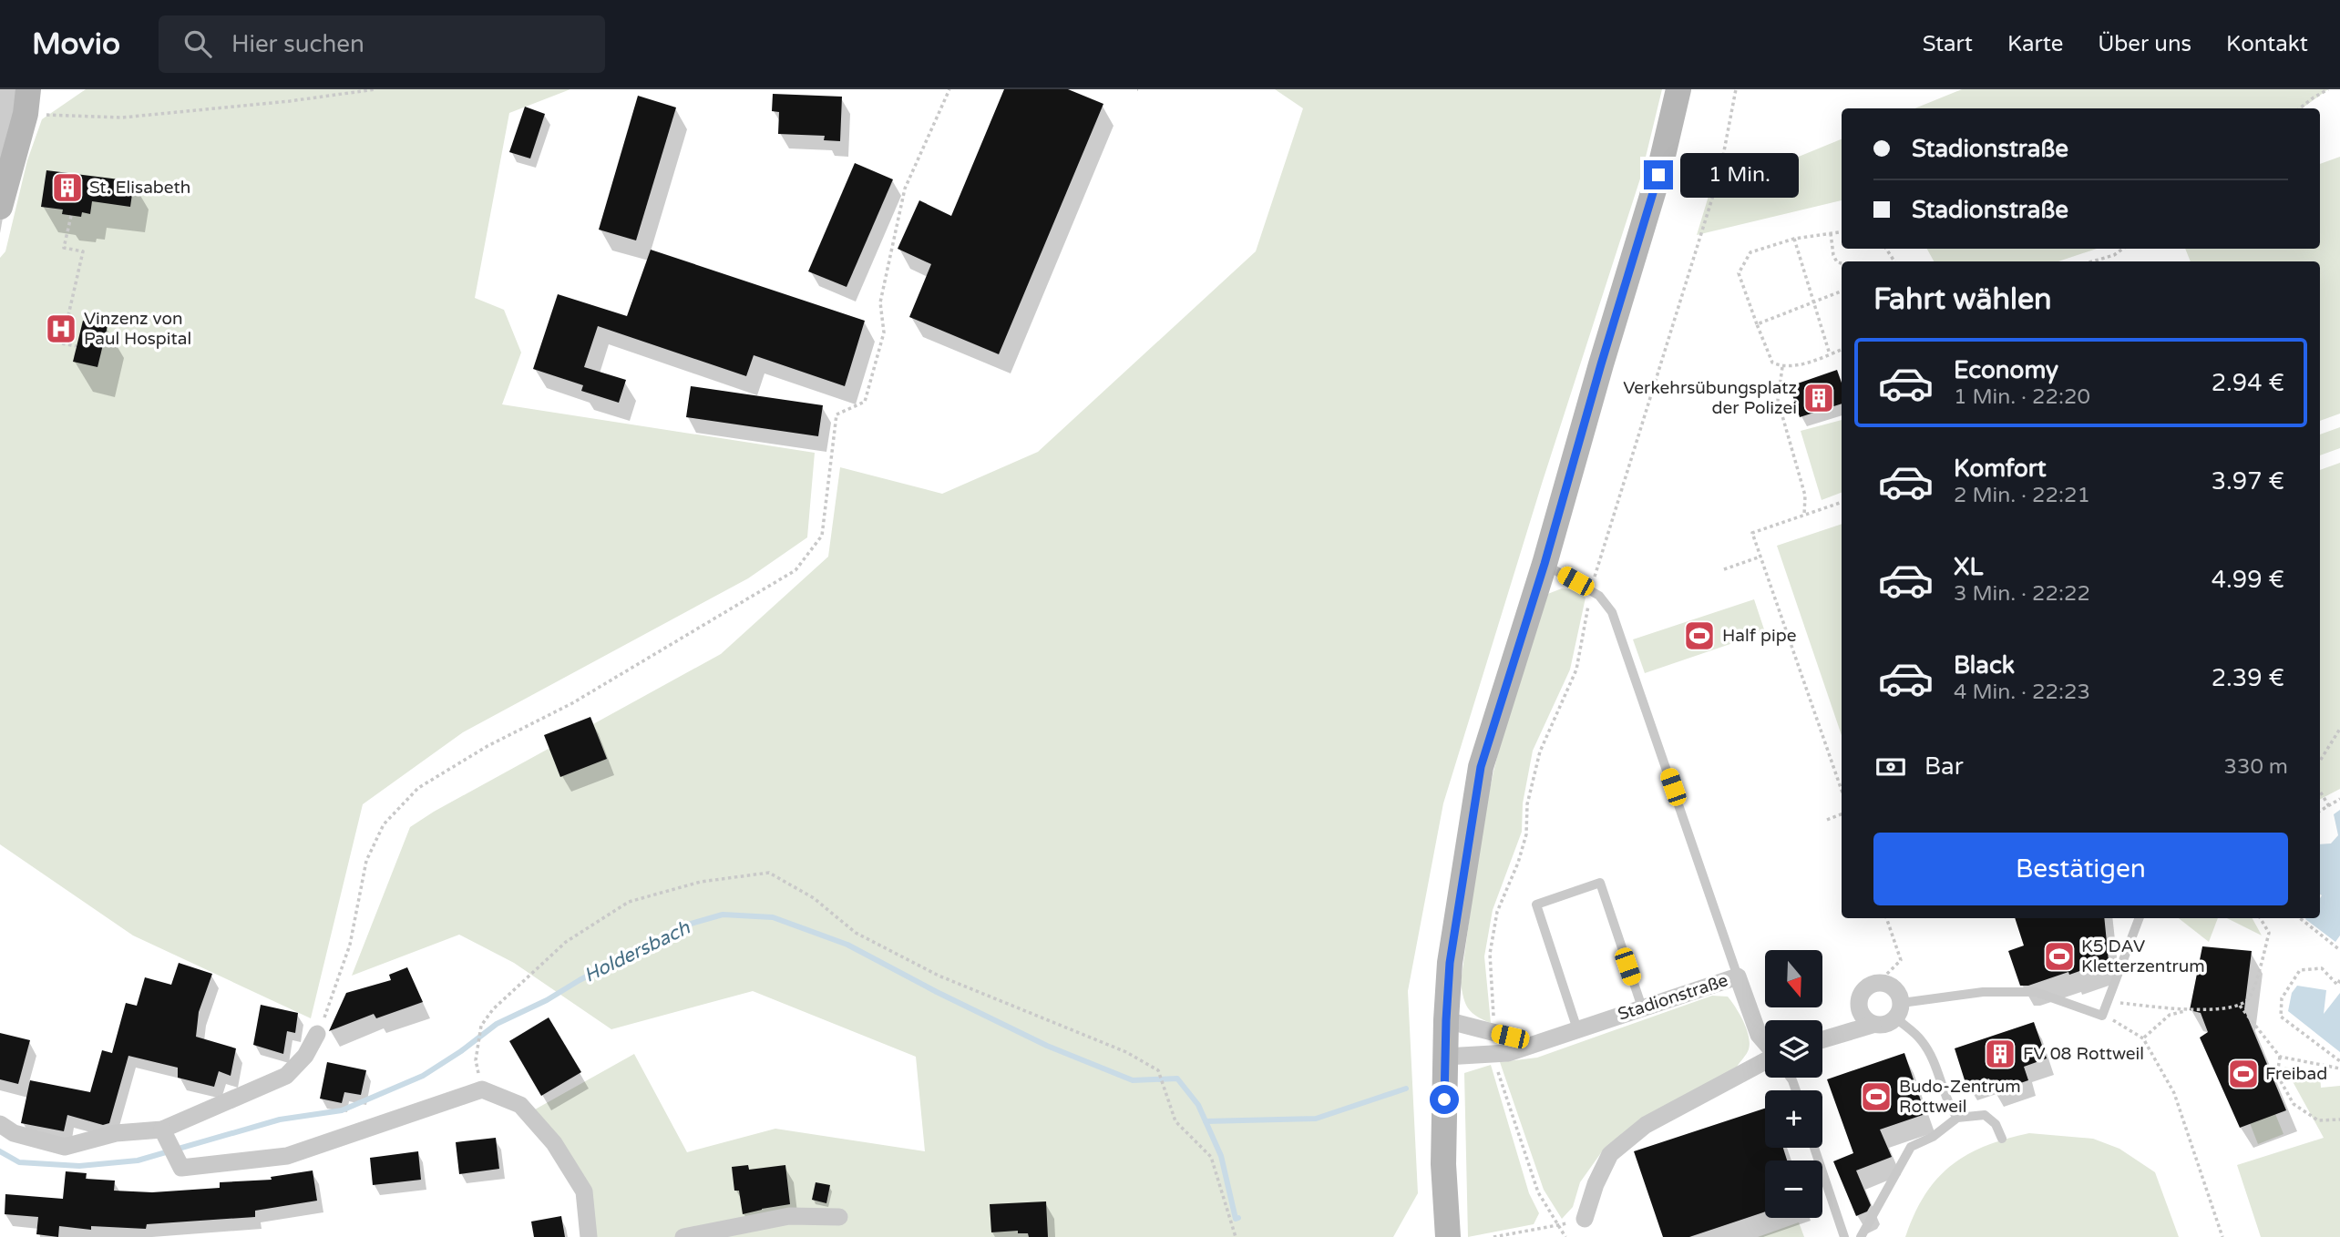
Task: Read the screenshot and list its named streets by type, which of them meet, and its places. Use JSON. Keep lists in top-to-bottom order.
{
  "streets": {
    "street": ["Stadionstraße"]
  },
  "water": ["Holdersbach"],
  "places": {
    "building": ["St. Elisabeth", "Verkehrsübungsplatz der Polizei", "FV 08 Rottweil"],
    "hospital": ["Vinzenz von Paul Hospital"],
    "sports": [
      "Half pipe",
      "K5 DAV Kletterzentrum",
      "Freibad",
      "Budo-Zentrum Rottweil"
    ]
  },
  "north": "bottom",
  "page": {
    "header": "Movio",
    "search": "Hier suchen",
    "nav": [
      "Start",
      "Karte",
      "Über uns",
      "Kontakt"
    ],
    "banner": ["Stadionstraße", "Stadionstraße"],
    "bubble": "1 Min.",
    "heading": "Fahrt wählen",
    "list": [
      {
        "name": "Economy",
        "note": "1 Min. · 22:20",
        "value": "2.94 €"
      },
      {
        "name": "Komfort",
        "note": "2 Min. · 22:21",
        "value": "3.97 €"
      },
      {
        "name": "XL",
        "note": "3 Min. · 22:22",
        "value": "4.99 €"
      },
      {
        "name": "Black",
        "note": "4 Min. · 22:23",
        "value": "2.39 €"
      }
    ],
    "pay": ["Bar", "330 m"],
    "buttons": "Bestätigen",
    "map_buttons": ["+", "−"]
  }
}
